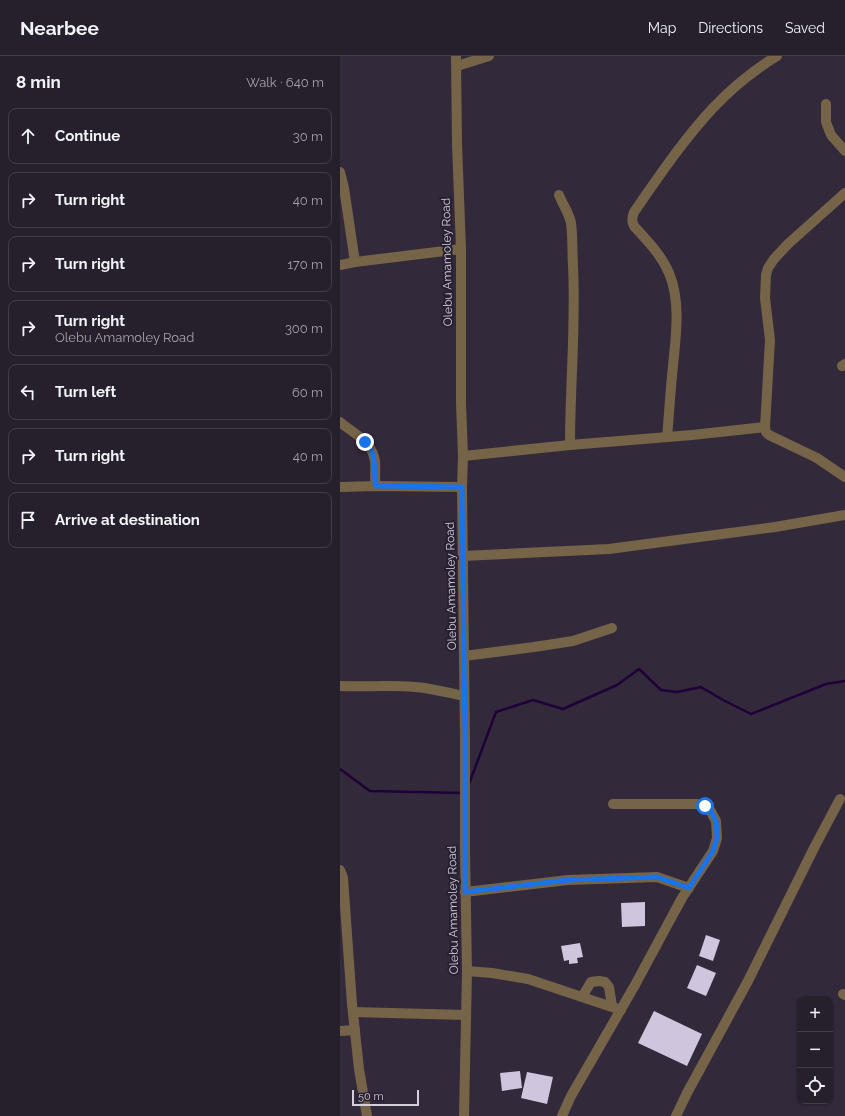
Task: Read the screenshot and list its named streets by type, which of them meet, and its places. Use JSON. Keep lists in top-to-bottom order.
{
  "streets": {
    "street": ["Olebu Amamoley Road"]
  },
  "scale_bar": "50 m",
  "page": {
    "header": "Nearbee",
    "nav": ["Map", "Directions", "Saved"],
    "heading": ["8 min", "Walk · 640 m"],
    "list": [
      ["Continue", "30 m"],
      ["Turn right", "40 m"],
      ["Turn right", "170 m"],
      ["Turn right", "Olebu Amamoley Road", "300 m"],
      ["Turn left", "60 m"],
      ["Turn right", "40 m"],
      "Arrive at destination"
    ],
    "map_buttons": ["+", "−"],
    "scale": "50 m"
  }
}
